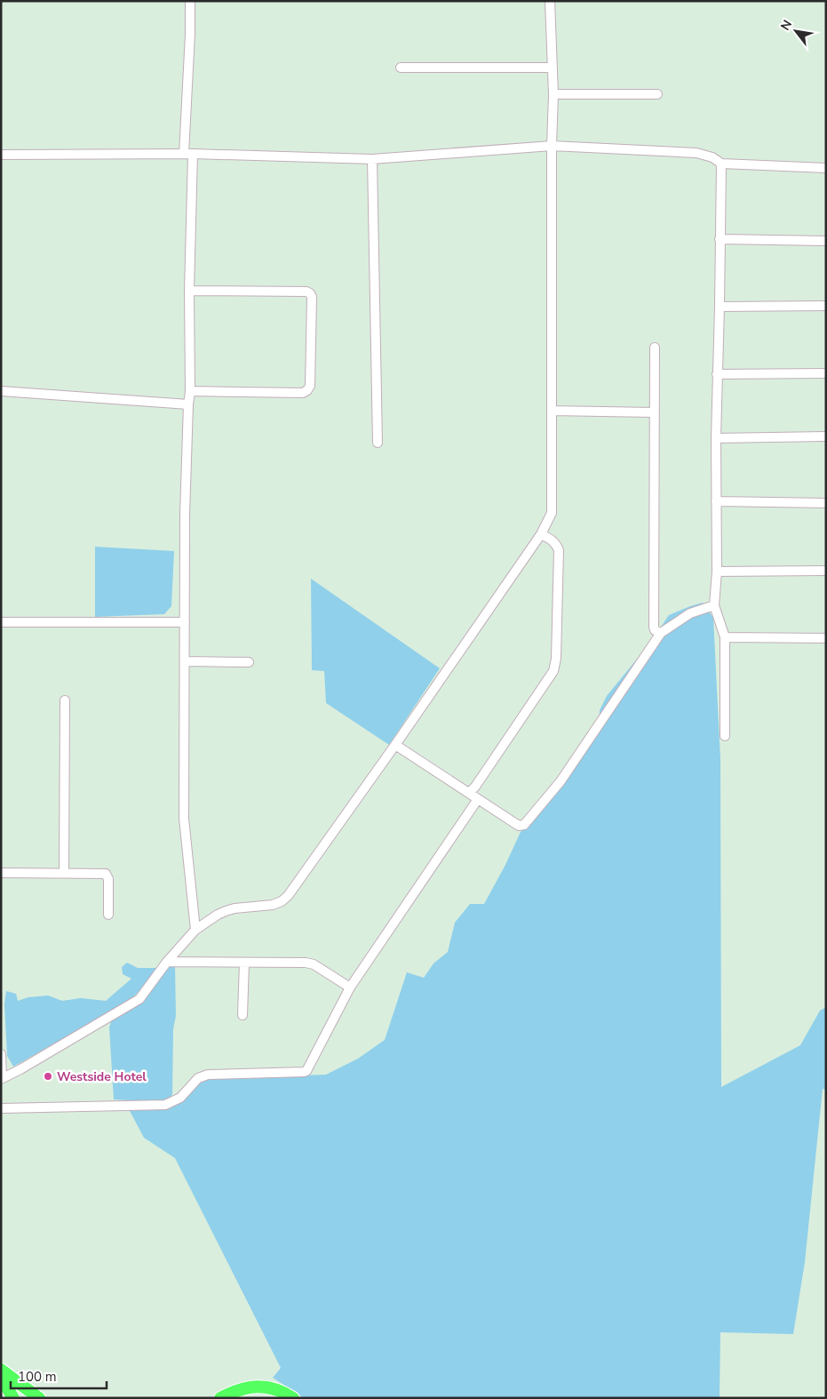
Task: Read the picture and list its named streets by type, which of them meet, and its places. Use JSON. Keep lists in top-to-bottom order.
{
  "places": ["Westside Hotel"],
  "scale_bar": "100 m",
  "north": "top left"
}
